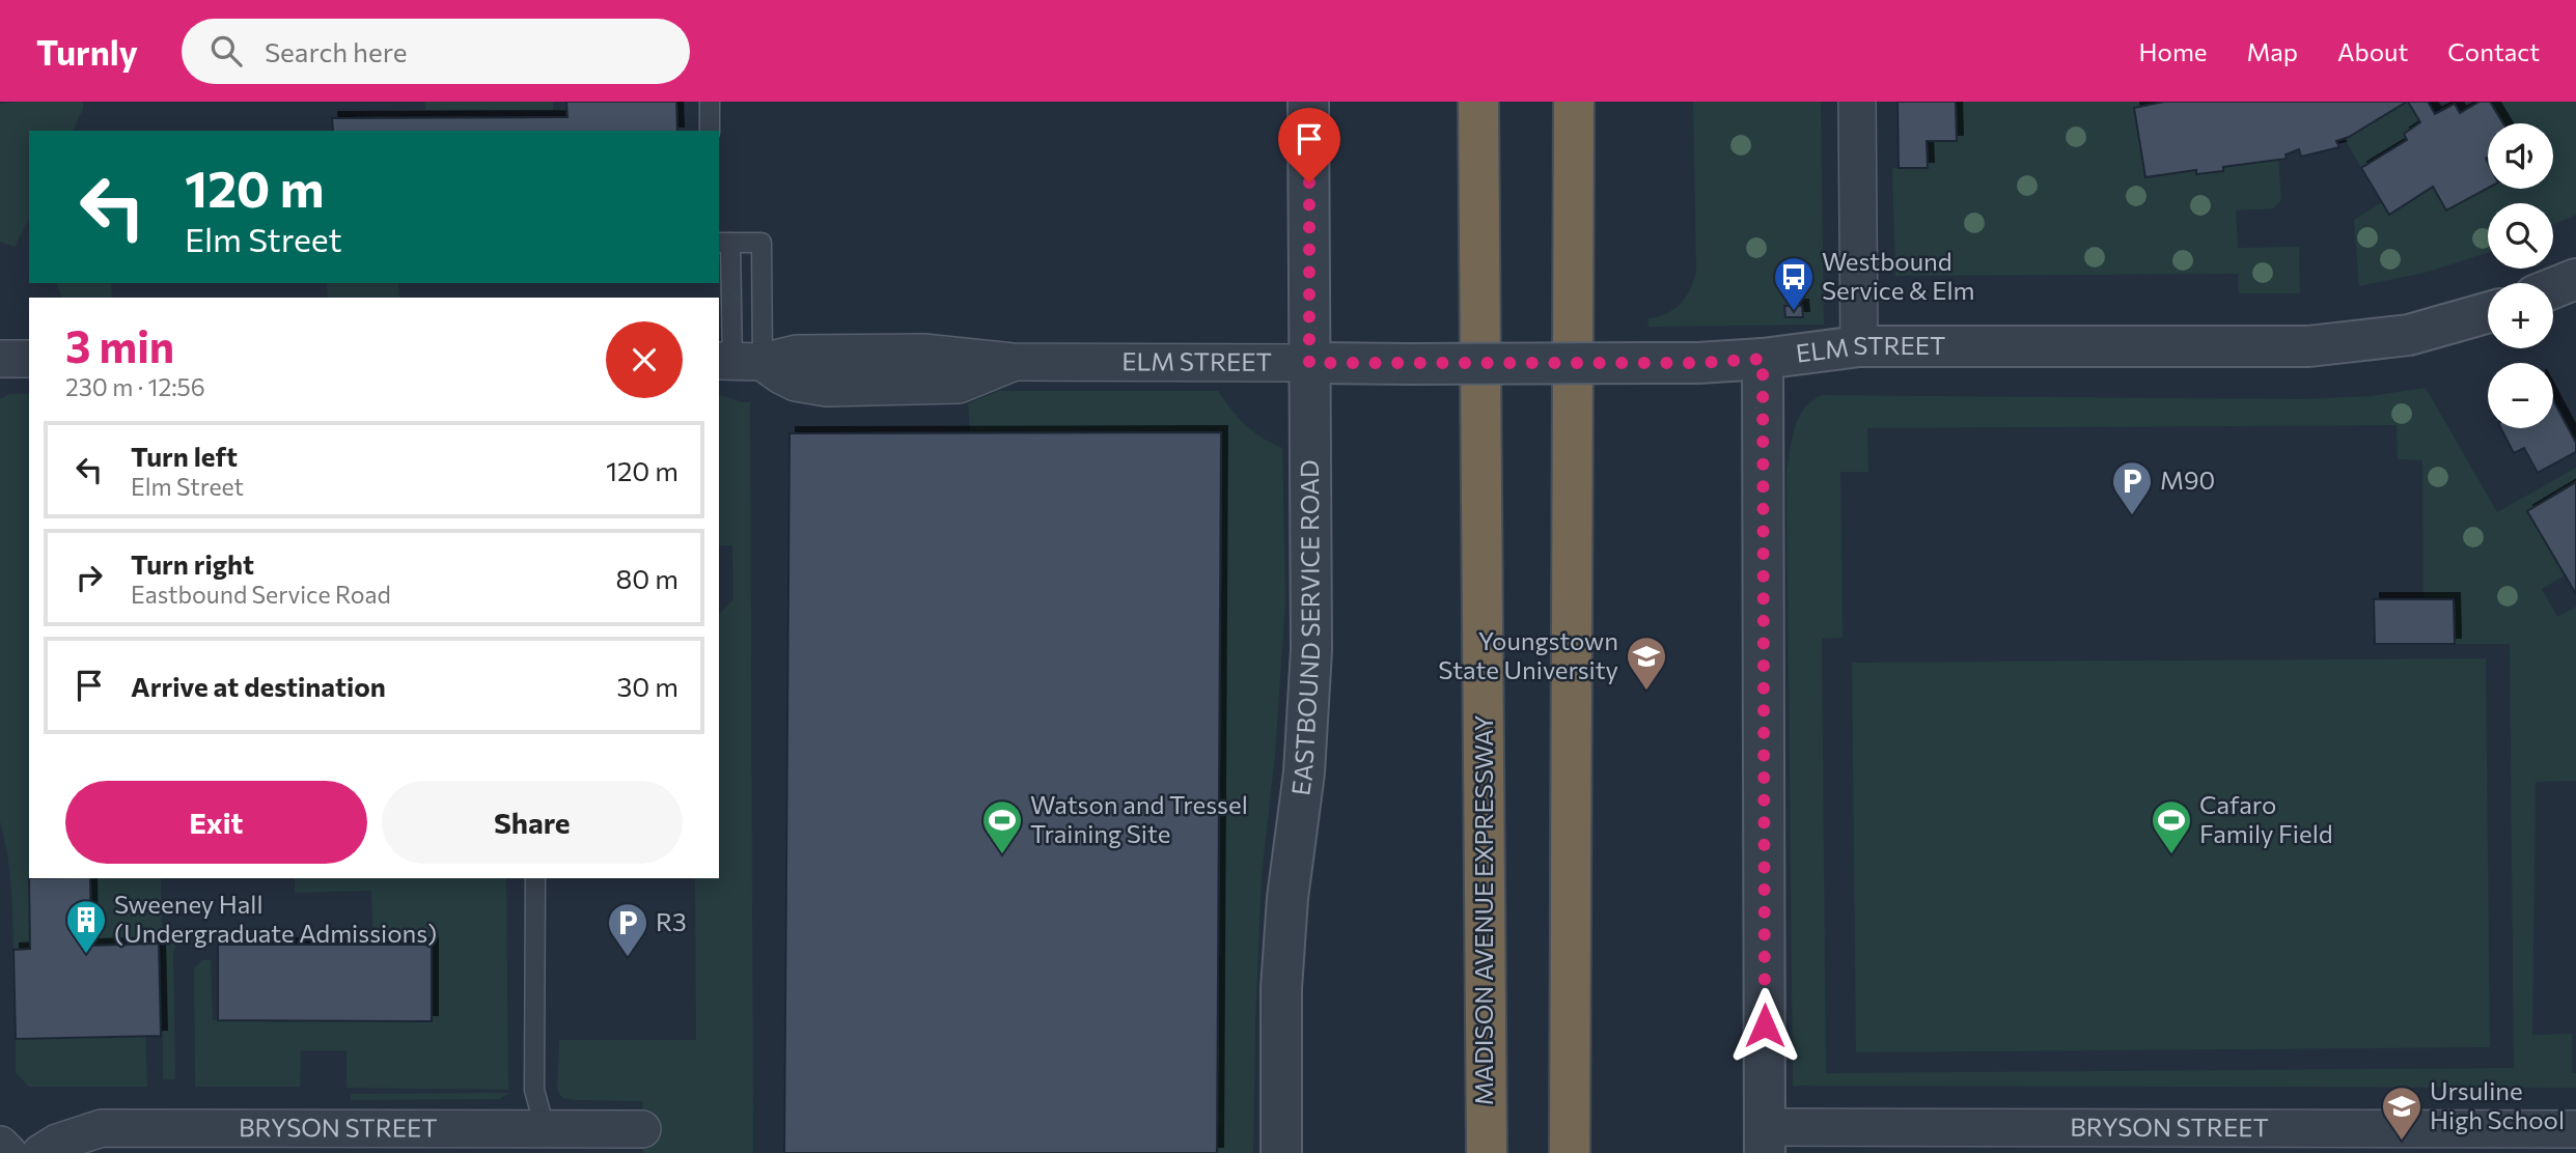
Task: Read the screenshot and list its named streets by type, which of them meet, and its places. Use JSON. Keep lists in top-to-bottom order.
{
  "streets": {
    "highway": ["MADISON AVENUE EXPRESSWAY"],
    "street": ["ELM STREET", "EASTBOUND SERVICE ROAD", "BRYSON STREET"]
  },
  "crossings": [
    ["ELM STREET", "EASTBOUND SERVICE ROAD"]
  ],
  "places": {
    "bus stop": ["Westbound Service & Elm"],
    "parking": ["M90", "R3"],
    "school or university": ["Youngstown State University", "Ursuline High School"],
    "sports": ["Watson and Tressel Training Site", "Cafaro Family Field"],
    "building": ["Sweeney Hall (Undergraduate Admissions)"]
  },
  "page": {
    "header": "Turnly",
    "search": "Search here",
    "nav": [
      "Home",
      "Map",
      "About",
      "Contact"
    ],
    "map_buttons": ["+", "−"],
    "turn": ["120 m", "Elm Street"],
    "heading": ["3 min", "230 m · 12:56"],
    "list": [
      {
        "name": "Turn left",
        "note": "Elm Street",
        "value": "120 m"
      },
      {
        "name": "Turn right",
        "note": "Eastbound Service Road",
        "value": "80 m"
      },
      {
        "name": "Arrive at destination",
        "value": "30 m"
      }
    ],
    "buttons": ["Exit", "Share"]
  }
}
